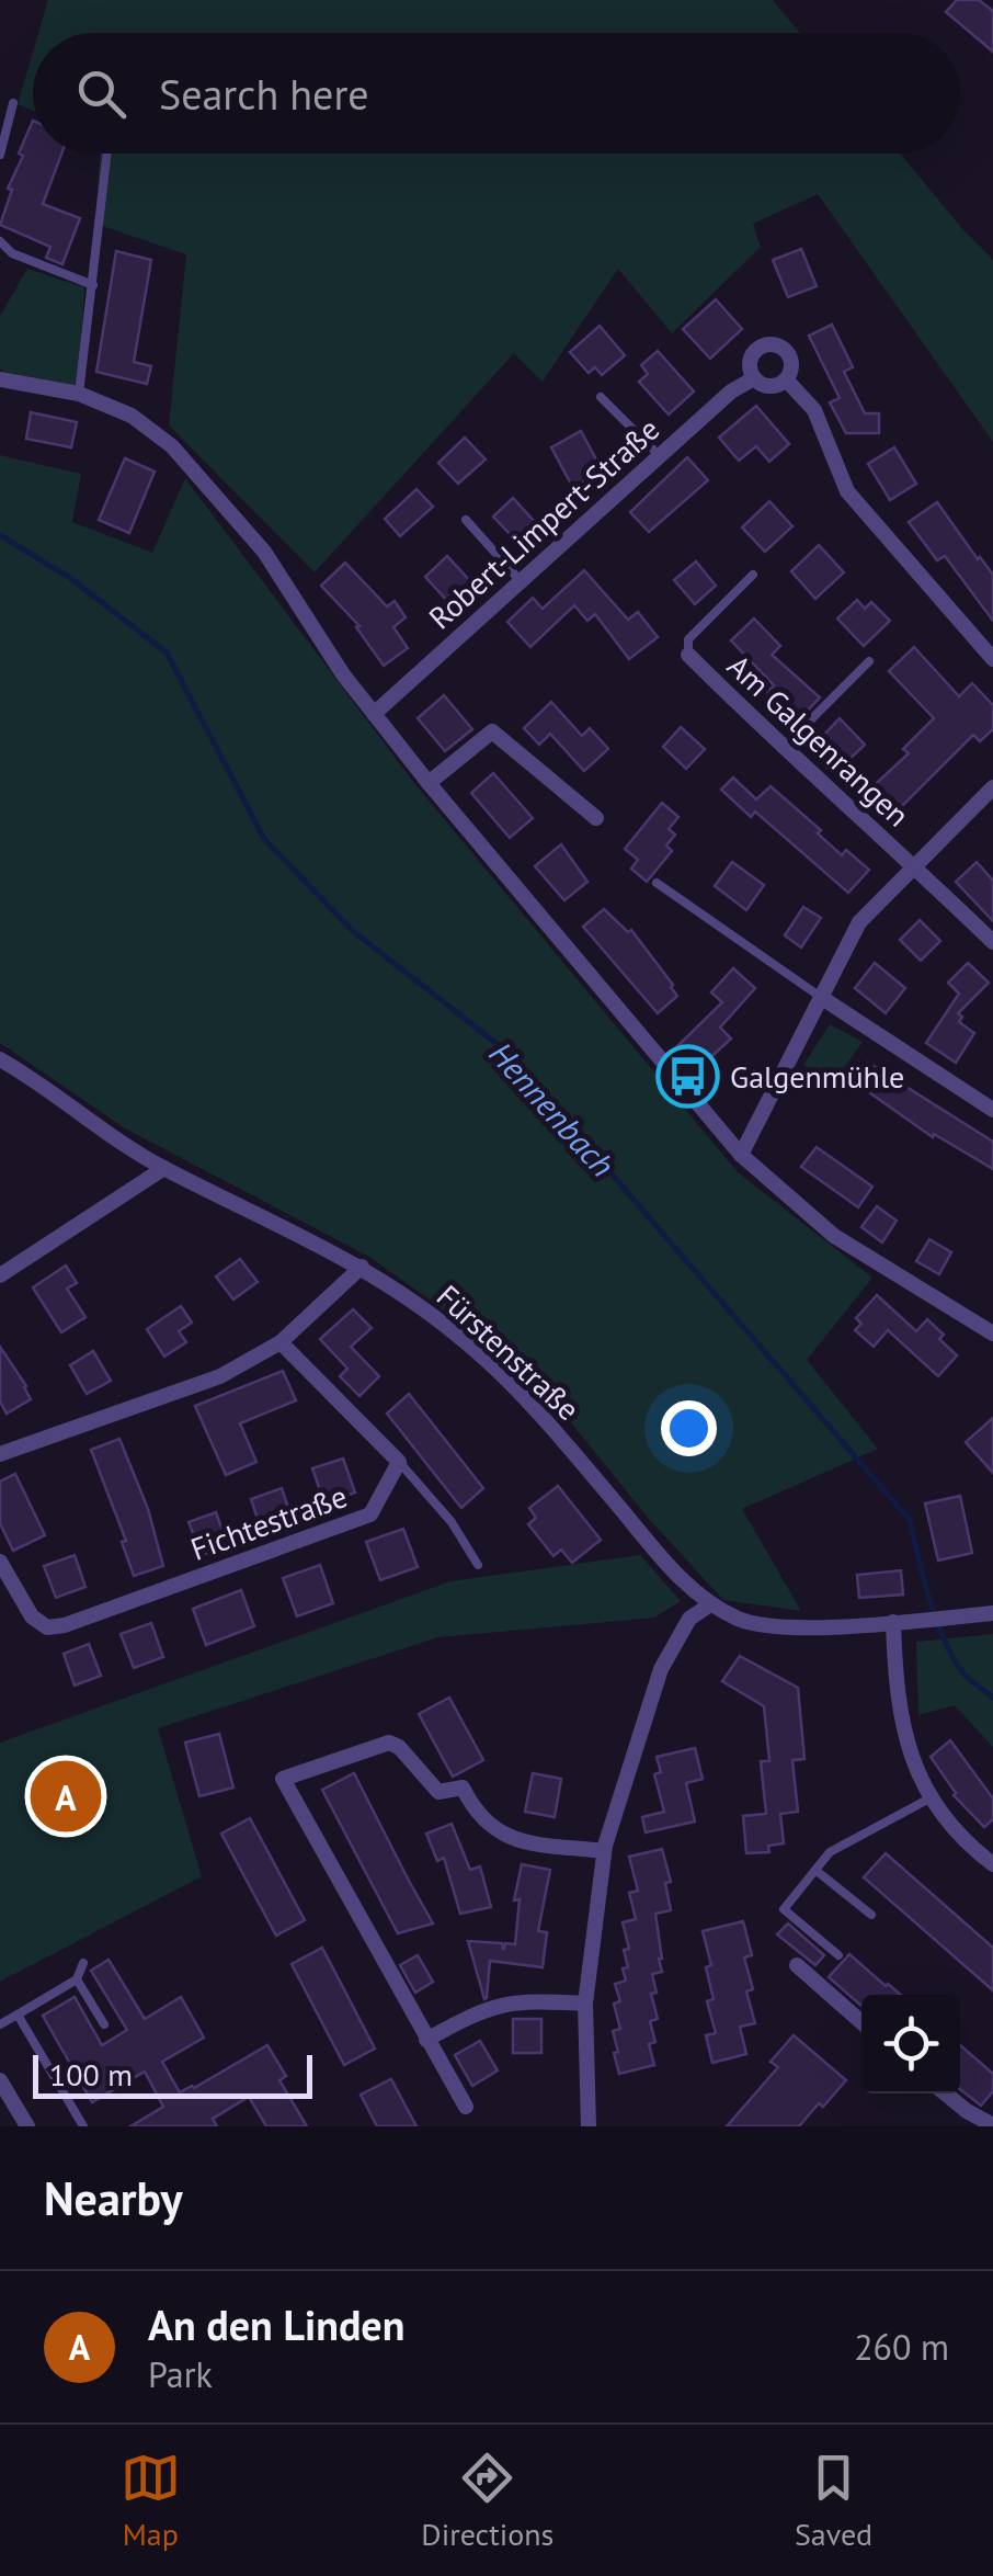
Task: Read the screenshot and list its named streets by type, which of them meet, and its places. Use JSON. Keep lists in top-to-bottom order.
{
  "streets": {
    "street": [
      "Robert-Limpert-Straße",
      "Am Galgenrangen",
      "Fürstenstraße",
      "Fichtestraße"
    ]
  },
  "water": ["Hennenbach"],
  "places": {
    "bus stop": ["Galgenmühle"]
  },
  "scale_bar": "100 m",
  "page": {
    "search": "Search here",
    "pins": "A",
    "scale": "100 m",
    "heading": "Nearby",
    "list": [
      {
        "mark": "A",
        "name": "An den Linden",
        "note": "Park",
        "value": "260 m"
      }
    ],
    "nav": ["Map", "Directions", "Saved"]
  }
}
